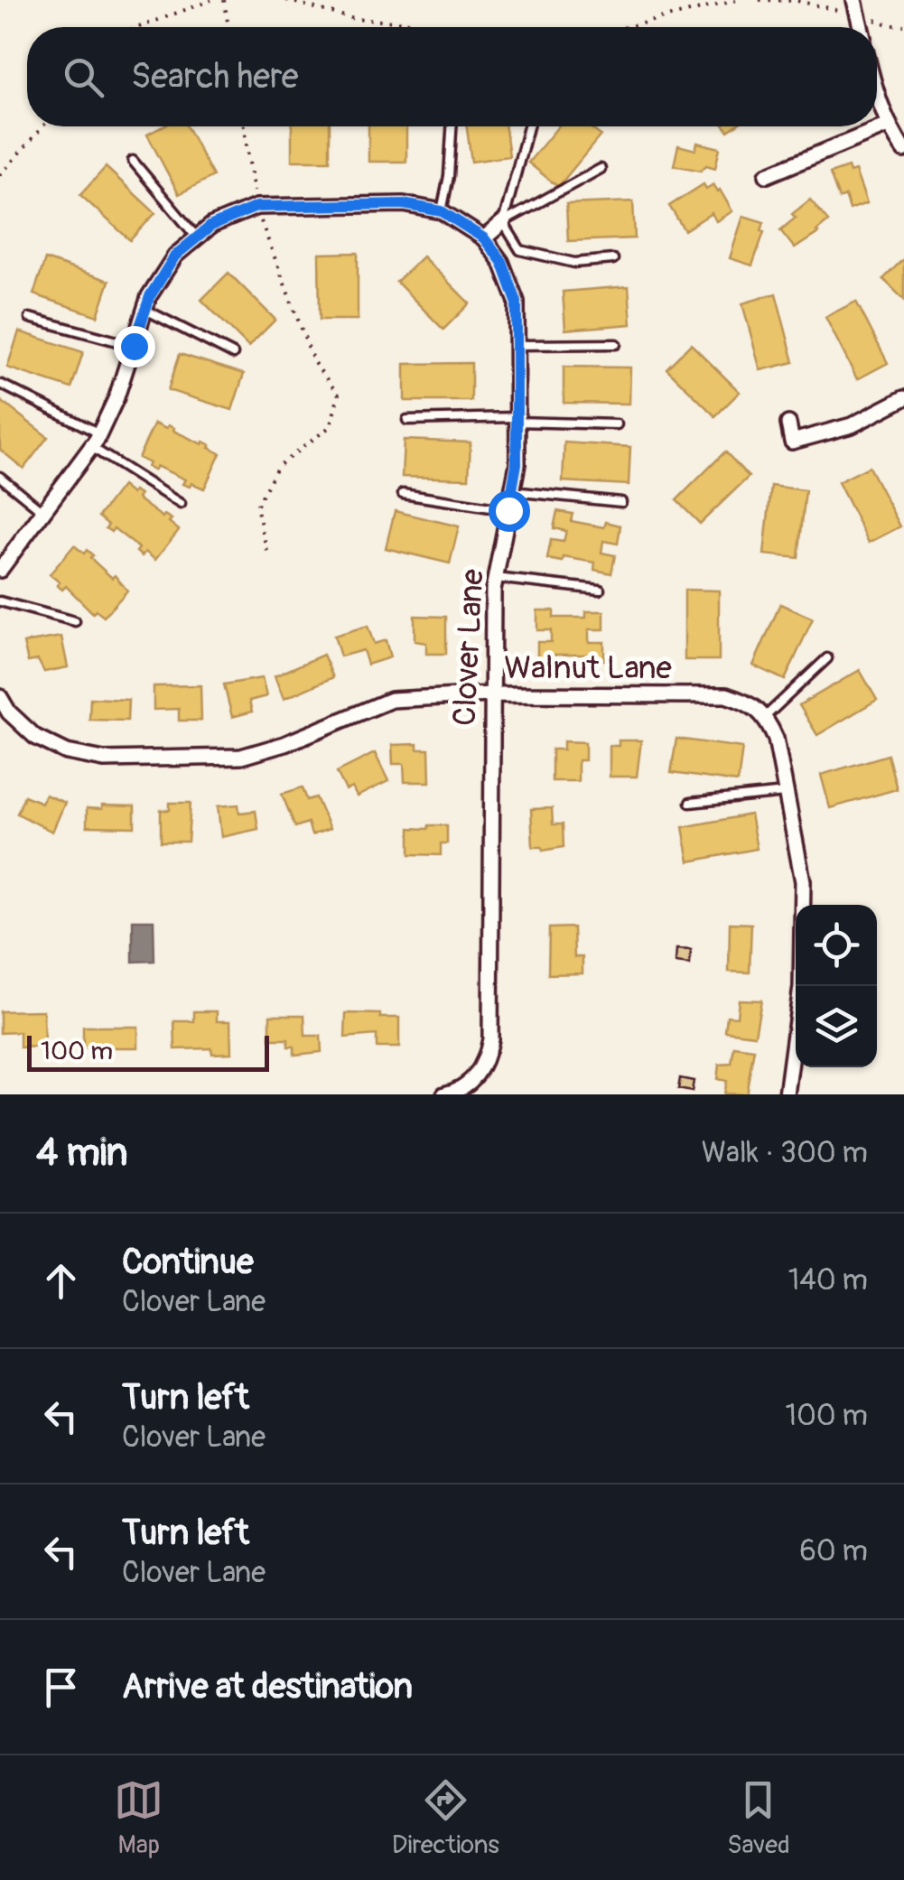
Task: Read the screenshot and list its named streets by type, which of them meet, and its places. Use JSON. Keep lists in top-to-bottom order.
{
  "streets": {
    "street": ["Clover Lane", "Walnut Lane"]
  },
  "crossings": [
    ["Clover Lane", "Walnut Lane"]
  ],
  "scale_bar": "100 m",
  "page": {
    "search": "Search here",
    "scale": "100 m",
    "heading": ["4 min", "Walk · 300 m"],
    "list": [
      ["Continue", "Clover Lane", "140 m"],
      ["Turn left", "Clover Lane", "100 m"],
      ["Turn left", "Clover Lane", "60 m"],
      "Arrive at destination"
    ],
    "nav": ["Map", "Directions", "Saved"]
  }
}
